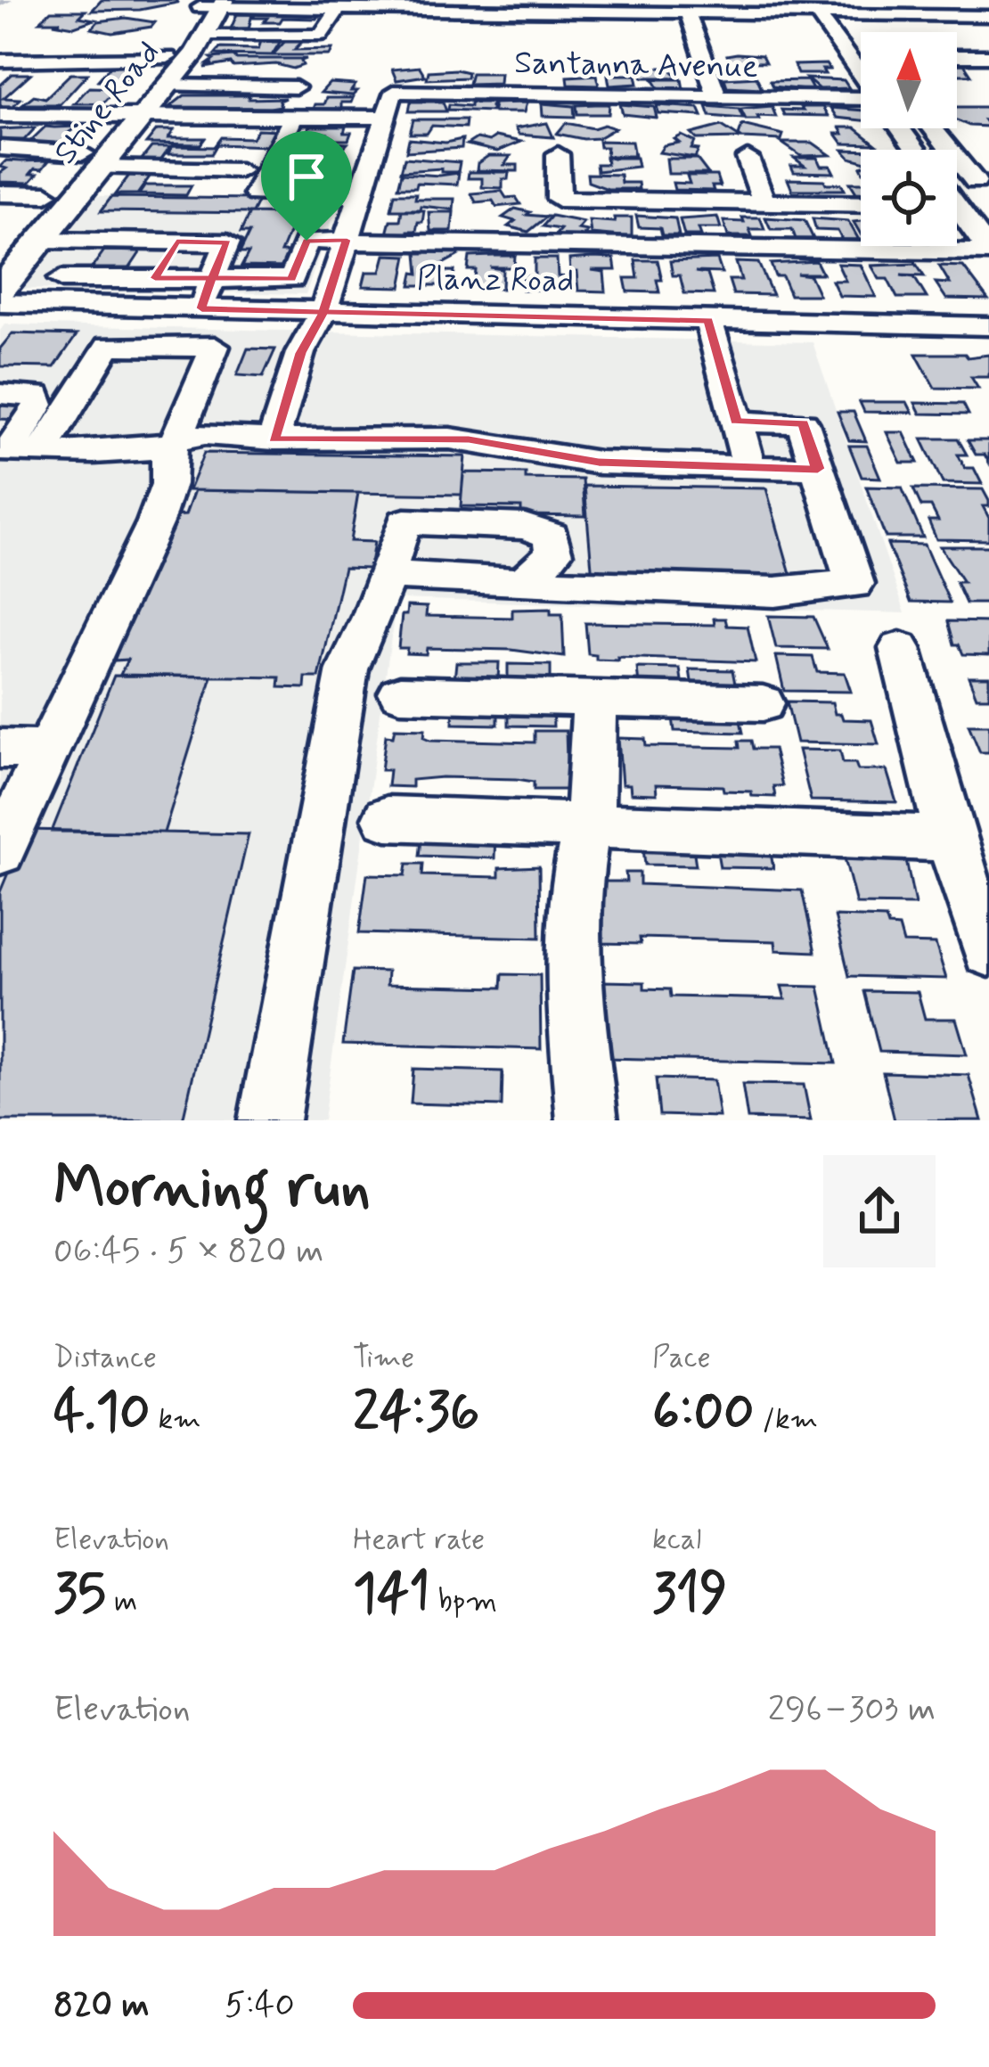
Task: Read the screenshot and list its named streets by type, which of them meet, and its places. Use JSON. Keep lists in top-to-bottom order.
{
  "streets": {
    "main road": ["Stine Road"],
    "street": ["Santanna Avenue", "Planz Road"]
  },
  "north": "top",
  "page": {
    "heading": ["Morning run", "06:45 · 5 × 820 m"],
    "stats": [
      ["Distance", "4.10 km"],
      ["Time", "24:36"],
      ["Pace", "6:00 /km"],
      ["Elevation", "35 m"],
      ["Heart rate", "141 bpm"],
      ["kcal", "319"]
    ],
    "chart": ["Elevation", "296–303 m"],
    "list": [
      {
        "name": "820 m",
        "note": "5:40"
      }
    ]
  }
}
